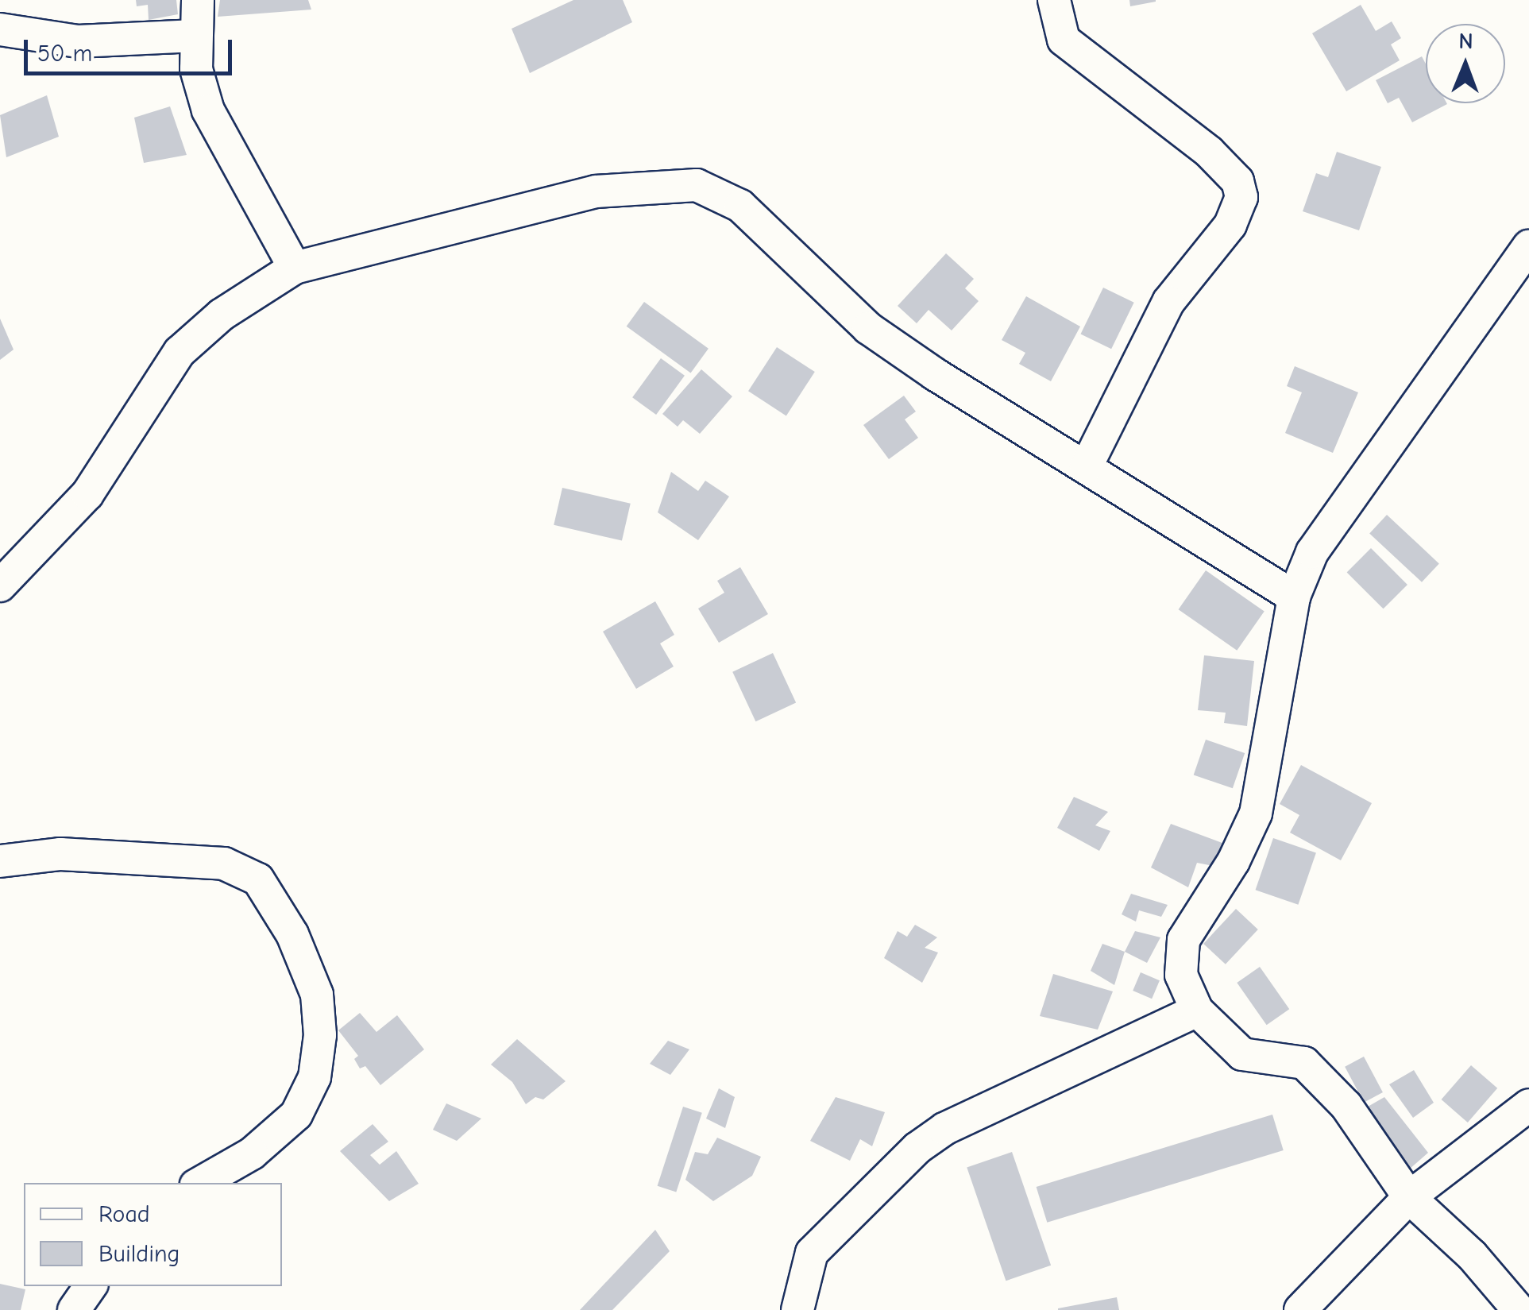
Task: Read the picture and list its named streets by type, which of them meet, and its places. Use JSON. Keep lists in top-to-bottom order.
{
  "legend": ["Road", "Building"],
  "scale_bar": "50 m",
  "north": "top"
}
